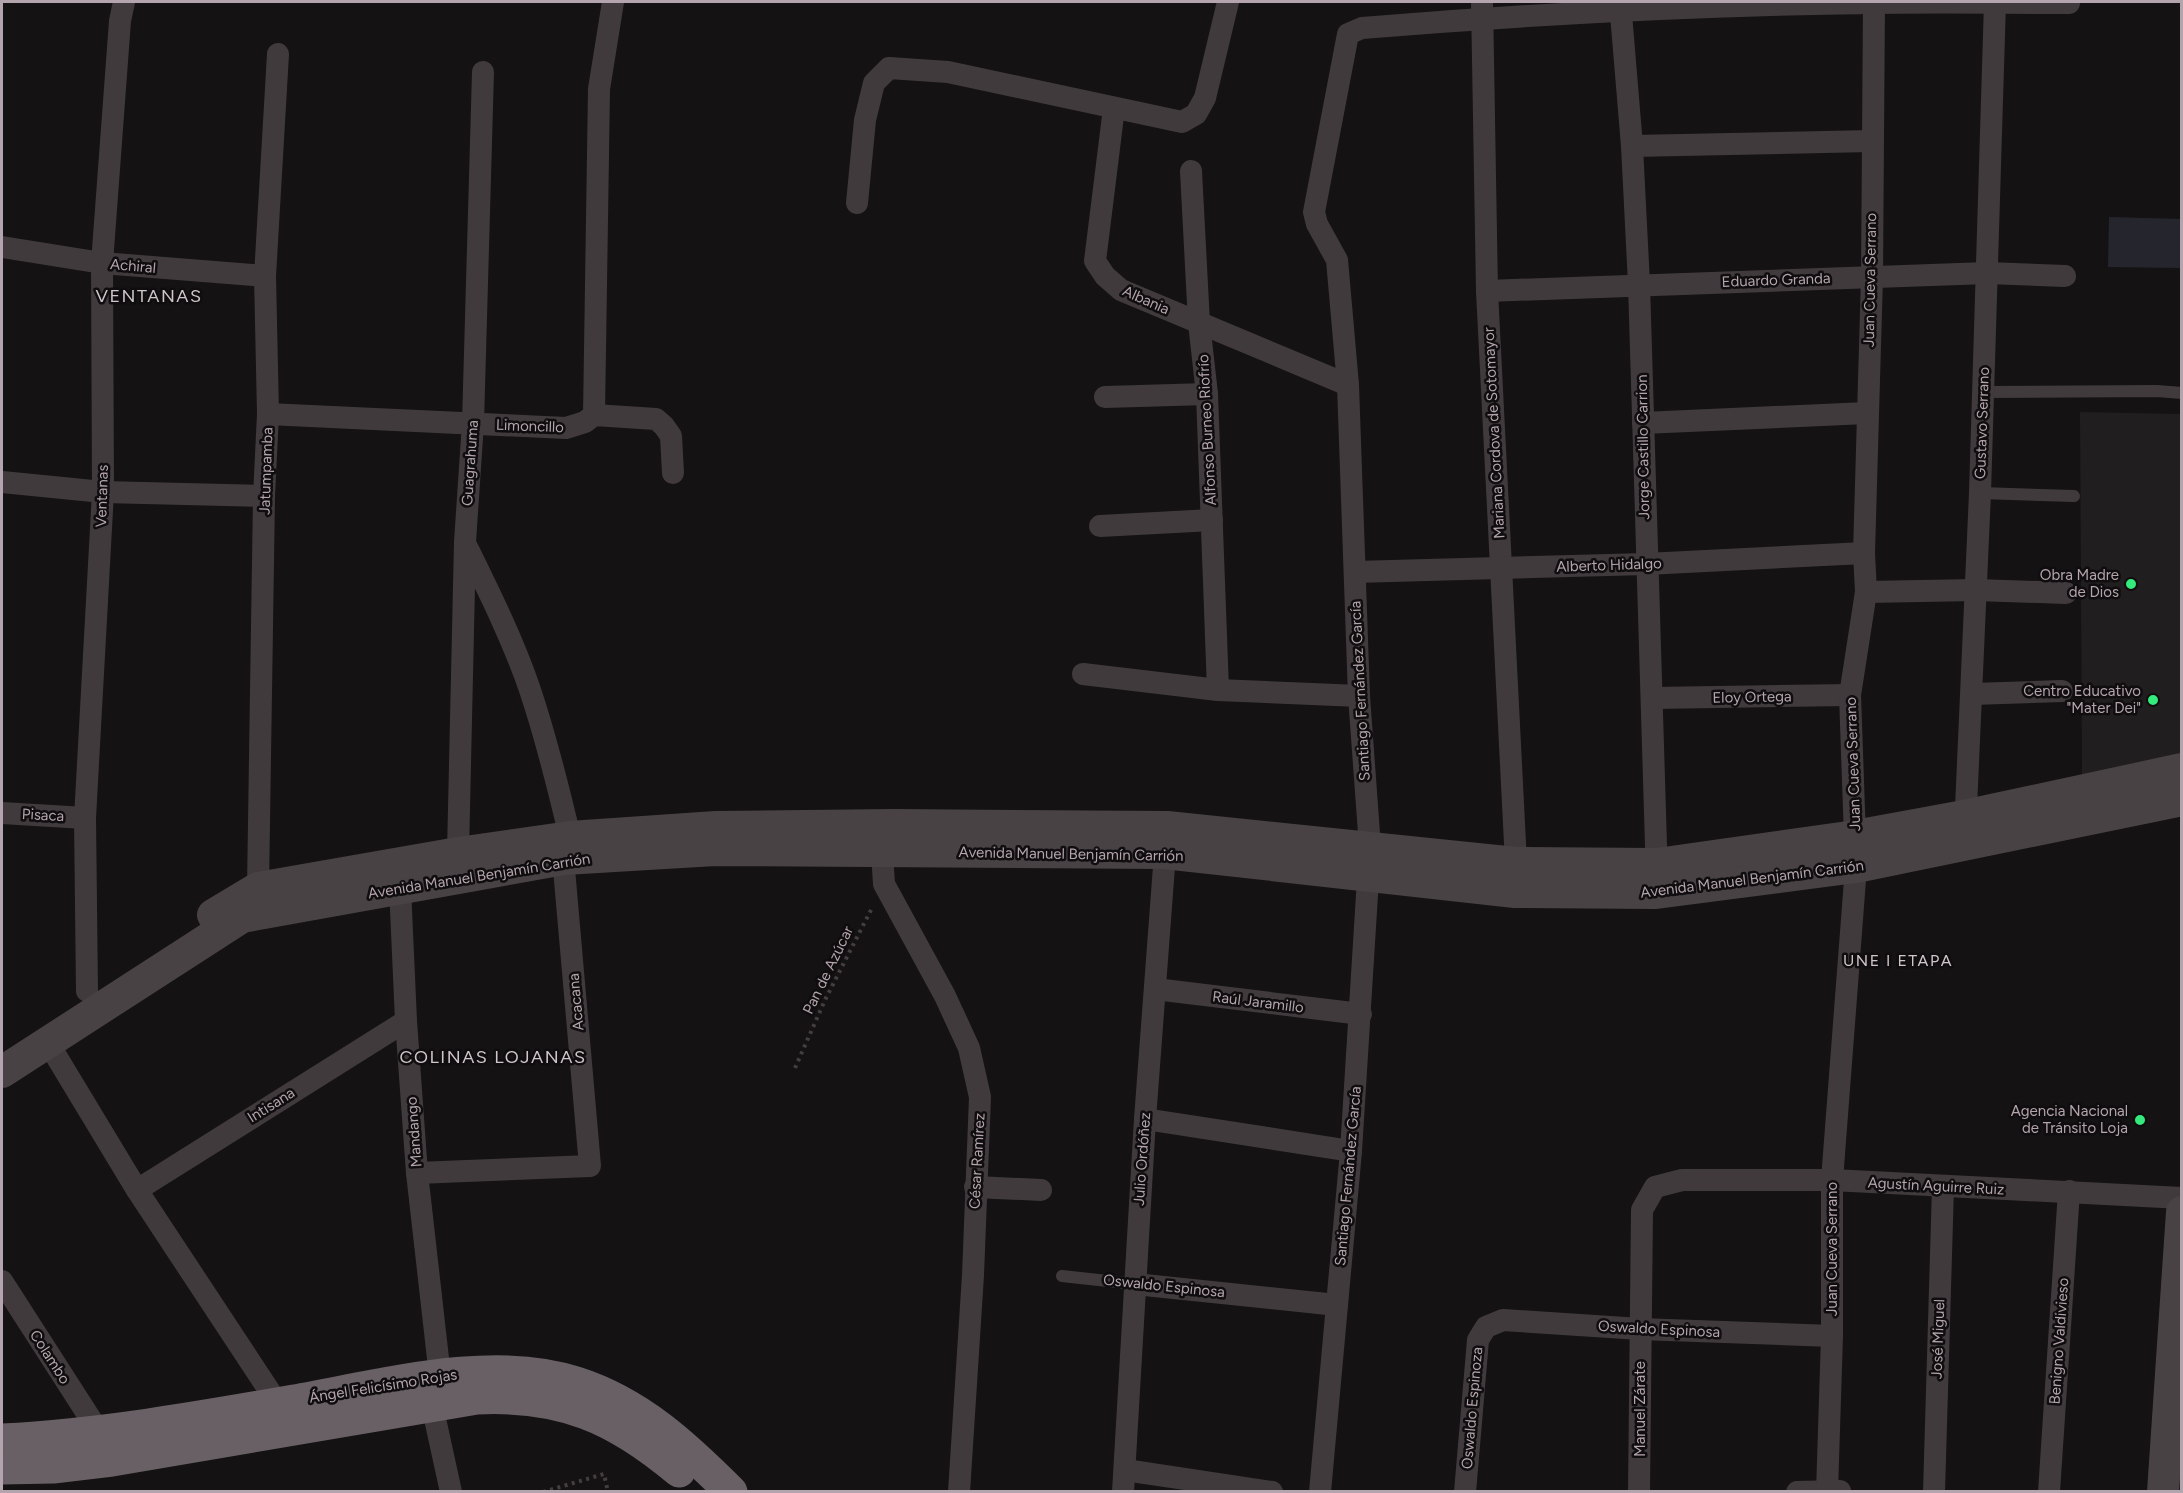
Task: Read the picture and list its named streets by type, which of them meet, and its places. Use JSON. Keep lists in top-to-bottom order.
{
  "streets": {
    "highway": ["Ángel Felicísimo Rojas"],
    "main road": ["Avenida Manuel Benjamín Carrión"],
    "street": [
      "Achiral",
      "Eduardo Granda",
      "Juan Cueva Serrano",
      "Albania",
      "Gustavo Serrano",
      "Limoncillo",
      "Alfonso Burneo Riofrío",
      "Mariana Cordova de Sotomayor",
      "Jorge Castillo Carrion",
      "Guagrahuma",
      "Jatumpamba",
      "Ventanas",
      "Alberto Hidalgo",
      "Santiago Fernández García",
      "Eloy Ortega",
      "Pisaca",
      "Acacana",
      "Raúl Jaramillo",
      "Intisana",
      "Mandango",
      "Julio Ordóñez",
      "César Ramírez",
      "Agustín Aguirre Ruiz",
      "Oswaldo Espinosa",
      "José Miguel",
      "Benigno Valdivieso",
      "Colambo",
      "Oswaldo Espinoza",
      "Manuel Zárate"
    ],
    "path": ["Pan de Azúcar"]
  },
  "crossings": [
    ["Achiral", "Jatumpamba"],
    ["Achiral", "Ventanas"],
    ["Eduardo Granda", "Juan Cueva Serrano"],
    ["Eduardo Granda", "Gustavo Serrano"],
    ["Eduardo Granda", "Mariana Cordova de Sotomayor"],
    ["Eduardo Granda", "Jorge Castillo Carrion"],
    ["Juan Cueva Serrano", "Alberto Hidalgo"],
    ["Juan Cueva Serrano", "Eloy Ortega"],
    ["Juan Cueva Serrano", "Avenida Manuel Benjamín Carrión"],
    ["Juan Cueva Serrano", "Agustín Aguirre Ruiz"],
    ["Juan Cueva Serrano", "Oswaldo Espinosa"],
    ["Albania", "Alfonso Burneo Riofrío"],
    ["Albania", "Santiago Fernández García"],
    ["Gustavo Serrano", "Avenida Manuel Benjamín Carrión"],
    ["Limoncillo", "Guagrahuma"],
    ["Limoncillo", "Jatumpamba"],
    ["Mariana Cordova de Sotomayor", "Alberto Hidalgo"],
    ["Mariana Cordova de Sotomayor", "Santiago Fernández García"],
    ["Mariana Cordova de Sotomayor", "Avenida Manuel Benjamín Carrión"],
    ["Jorge Castillo Carrion", "Alberto Hidalgo"],
    ["Jorge Castillo Carrion", "Eloy Ortega"],
    ["Jorge Castillo Carrion", "Avenida Manuel Benjamín Carrión"],
    ["Guagrahuma", "Avenida Manuel Benjamín Carrión"],
    ["Guagrahuma", "Acacana"],
    ["Jatumpamba", "Avenida Manuel Benjamín Carrión"],
    ["Ventanas", "Pisaca"],
    ["Ventanas", "Avenida Manuel Benjamín Carrión"],
    ["Alberto Hidalgo", "Santiago Fernández García"],
    ["Santiago Fernández García", "Avenida Manuel Benjamín Carrión"],
    ["Santiago Fernández García", "Raúl Jaramillo"],
    ["Santiago Fernández García", "Oswaldo Espinosa"],
    ["Avenida Manuel Benjamín Carrión", "Acacana"],
    ["Avenida Manuel Benjamín Carrión", "Mandango"],
    ["Avenida Manuel Benjamín Carrión", "Julio Ordóñez"],
    ["Avenida Manuel Benjamín Carrión", "César Ramírez"],
    ["Pan de Azúcar", "César Ramírez"],
    ["Acacana", "Mandango"],
    ["Raúl Jaramillo", "Julio Ordóñez"],
    ["Intisana", "Mandango"],
    ["Mandango", "Ángel Felicísimo Rojas"],
    ["Julio Ordóñez", "Oswaldo Espinosa"],
    ["Agustín Aguirre Ruiz", "José Miguel"],
    ["Agustín Aguirre Ruiz", "Benigno Valdivieso"],
    ["Agustín Aguirre Ruiz", "Manuel Zárate"],
    ["Oswaldo Espinosa", "Oswaldo Espinoza"],
    ["Oswaldo Espinosa", "Manuel Zárate"],
    ["Colambo", "Ángel Felicísimo Rojas"]
  ],
  "districts": ["VENTANAS", "UNE I ETAPA", "COLINAS LOJANAS"],
  "places": ["Obra Madre de Dios", "Centro Educativo \"Mater Dei\"", "Agencia Nacional de Tránsito Loja"]
}
